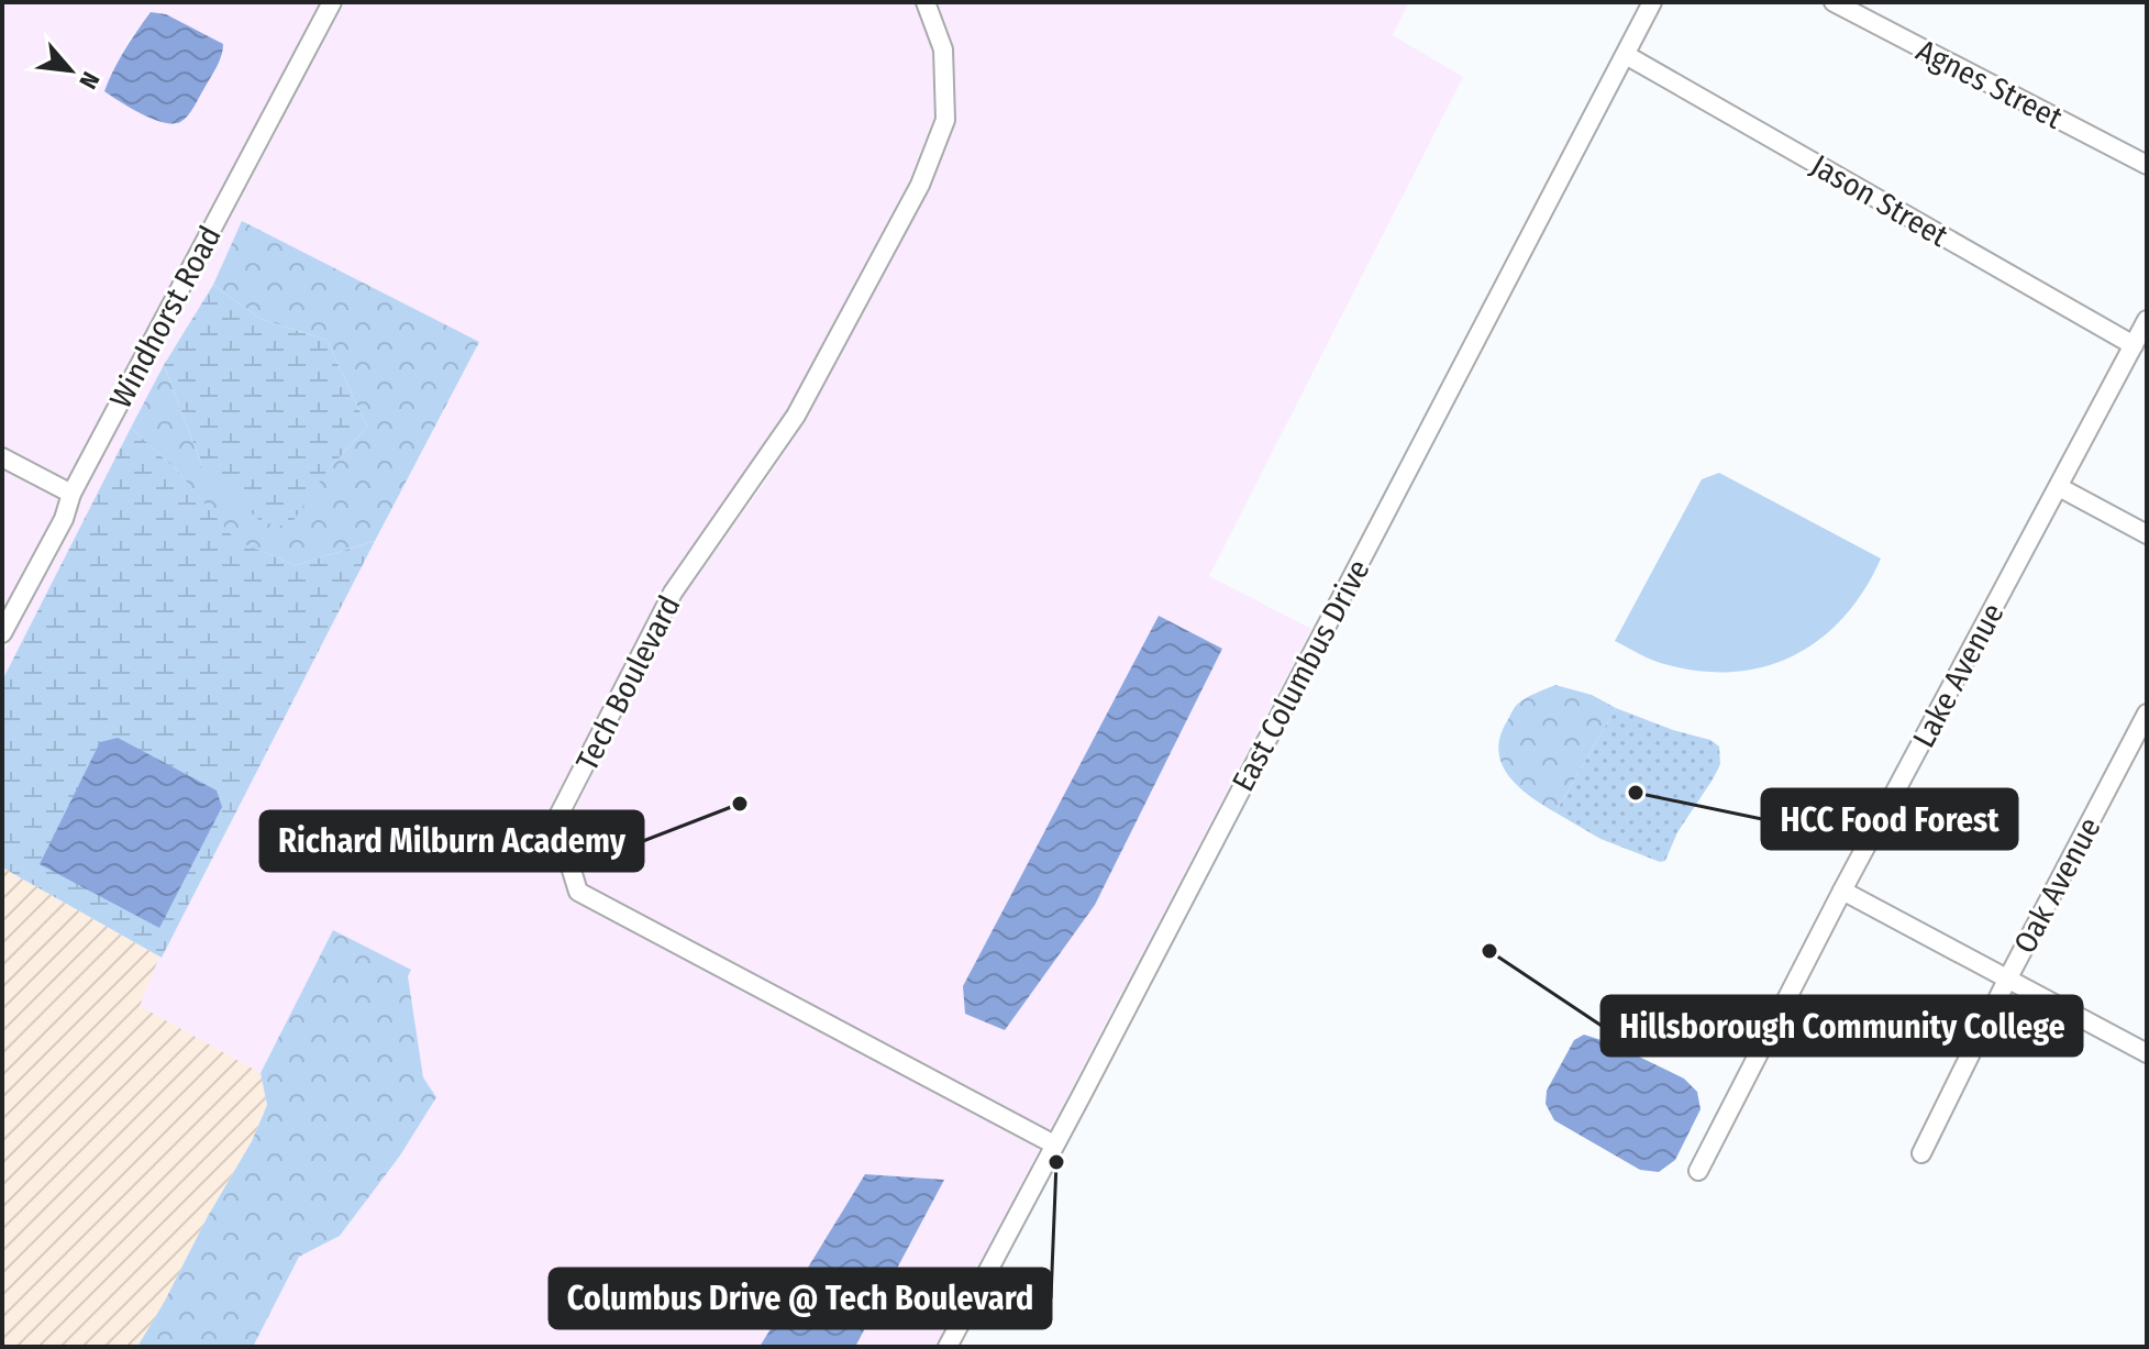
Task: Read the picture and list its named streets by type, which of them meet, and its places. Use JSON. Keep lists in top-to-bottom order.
{
  "streets": {
    "street": [
      "Agnes Street",
      "Jason Street",
      "Windhorst Road",
      "East Columbus Drive",
      "Lake Avenue",
      "Tech Boulevard",
      "Oak Avenue"
    ]
  },
  "crossings": [
    ["Jason Street", "East Columbus Drive"],
    ["Jason Street", "Lake Avenue"],
    ["East Columbus Drive", "Tech Boulevard"]
  ],
  "places": [
    "HCC Food Forest",
    "Richard Milburn Academy",
    "Hillsborough Community College",
    "Columbus Drive @ Tech Boulevard"
  ],
  "north": "bottom right"
}
